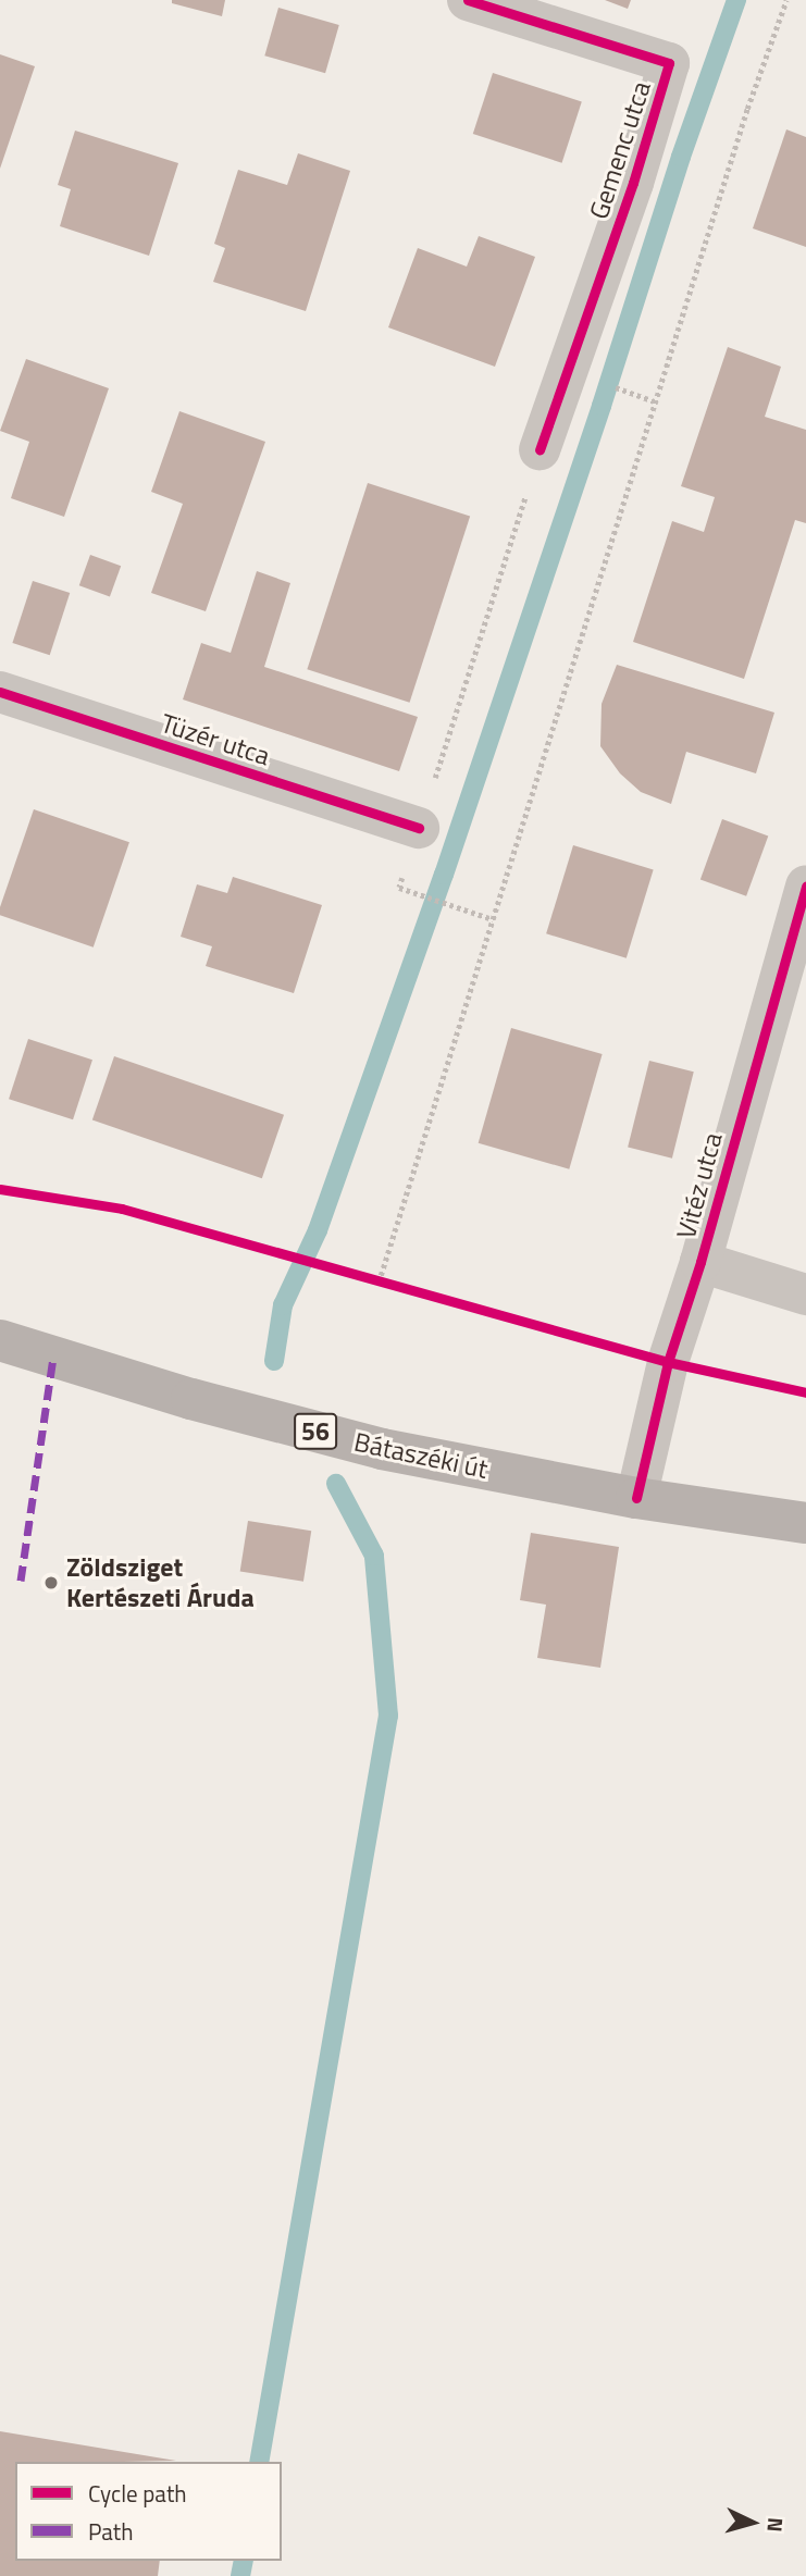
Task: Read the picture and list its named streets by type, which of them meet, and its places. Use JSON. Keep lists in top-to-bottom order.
{
  "streets": {
    "main road": ["56", "Bátaszéki út"],
    "street": ["Gemenc utca", "Tüzér utca", "Vitéz utca"]
  },
  "crossings": [
    ["Vitéz utca", "Bátaszéki út"]
  ],
  "places": ["Zöldsziget Kertészeti Áruda"],
  "legend": ["Cycle path", "Path"],
  "north": "right"
}
